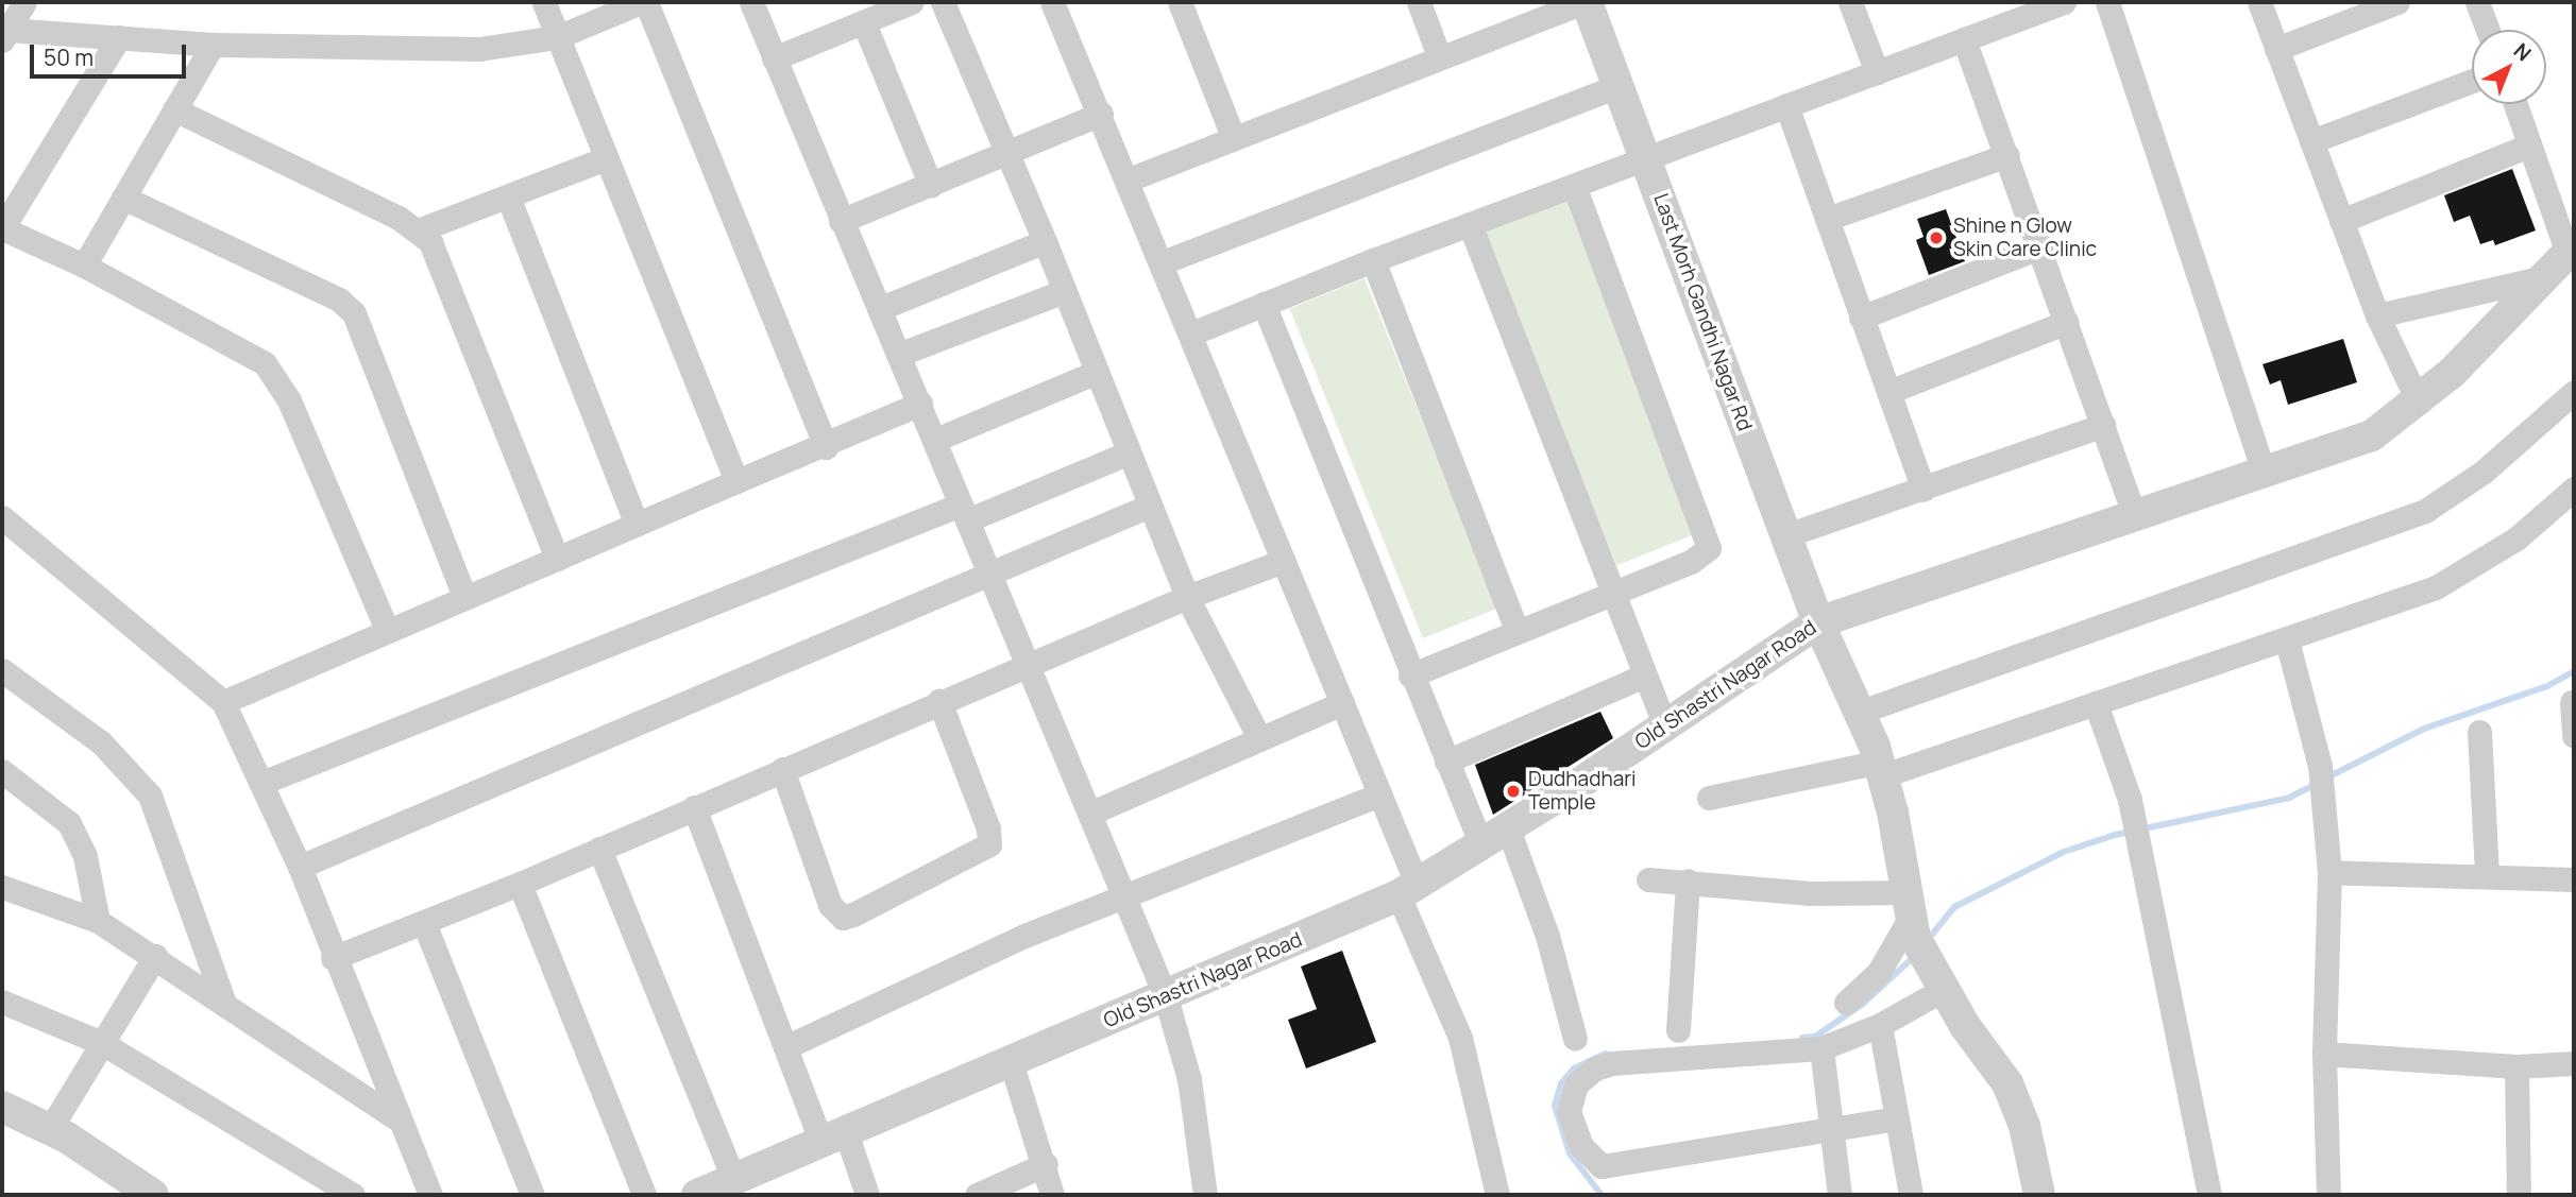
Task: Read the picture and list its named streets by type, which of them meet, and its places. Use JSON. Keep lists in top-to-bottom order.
{
  "streets": {
    "street": ["Last Morh Gandhi Nagar Rd", "Old Shastri Nagar Road"]
  },
  "crossings": [
    ["Last Morh Gandhi Nagar Rd", "Old Shastri Nagar Road"]
  ],
  "places": ["Shine n Glow Skin Care Clinic", "Dudhadhari Temple"],
  "scale_bar": "50 m",
  "north": "top right"
}
